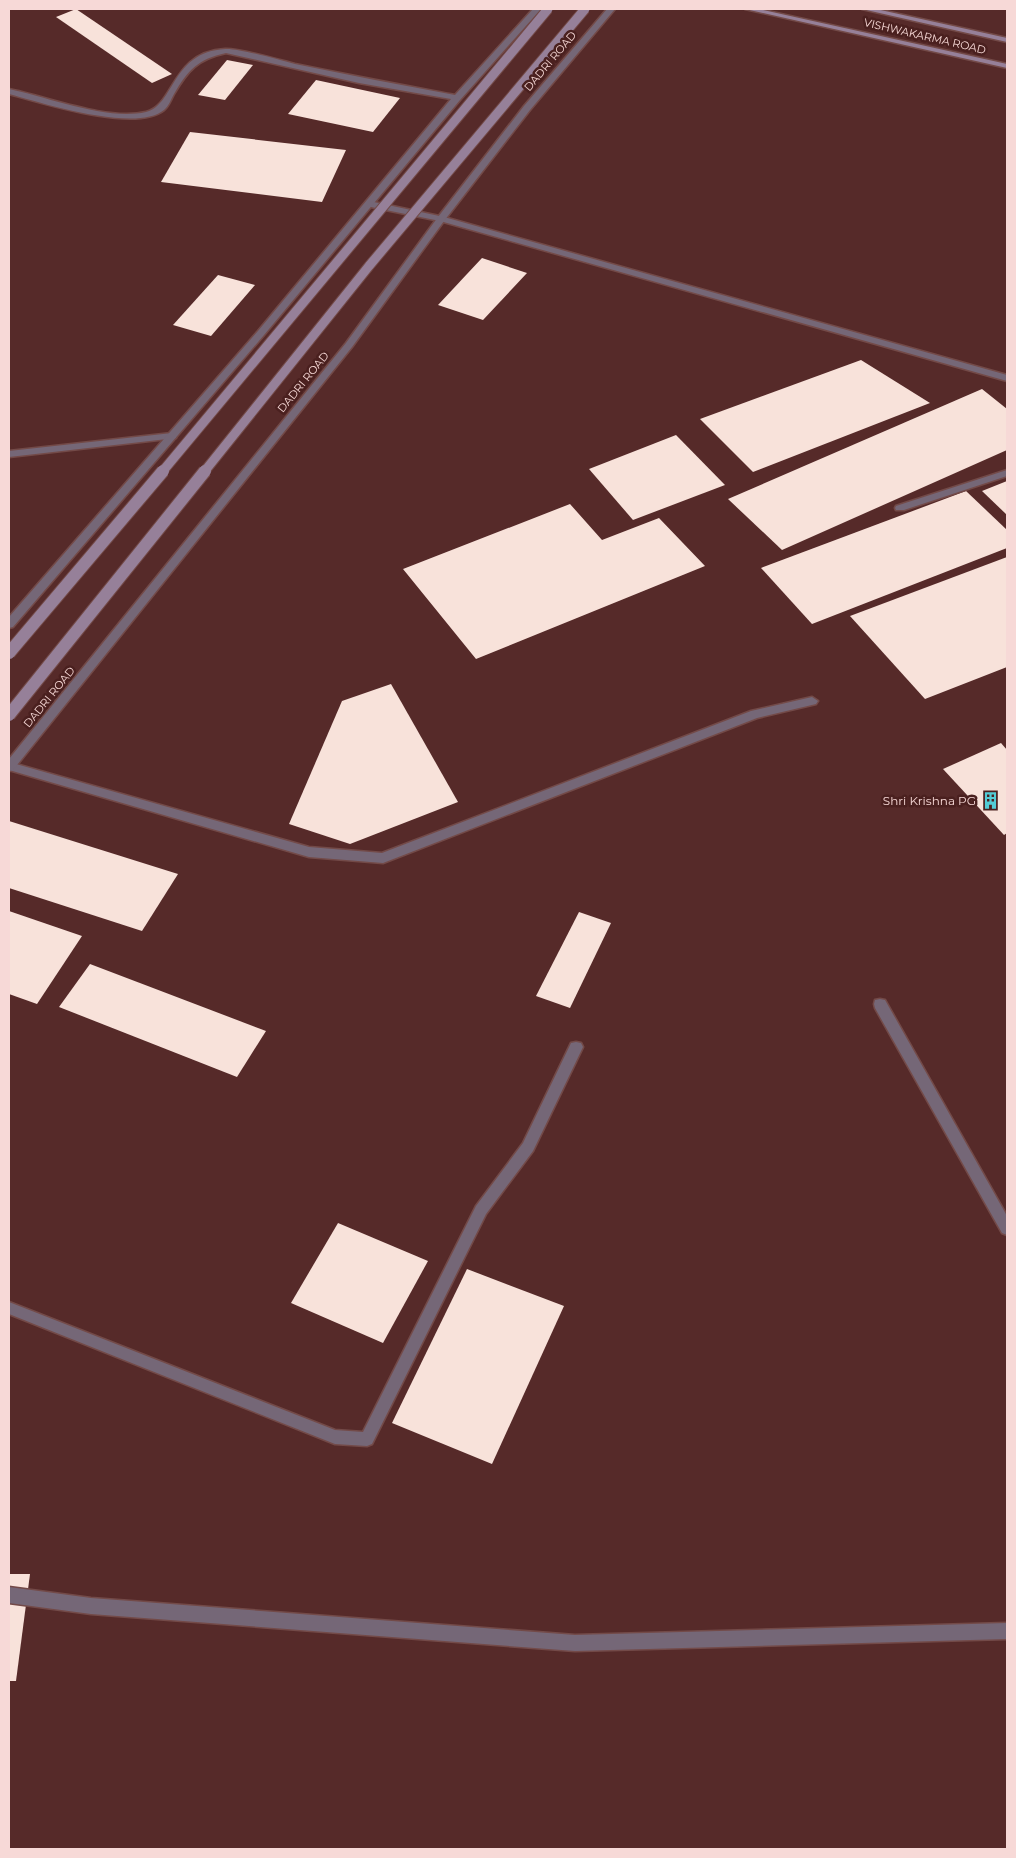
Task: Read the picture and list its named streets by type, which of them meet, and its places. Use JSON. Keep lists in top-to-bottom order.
{
  "streets": {
    "main road": ["VISHWAKARMA ROAD"],
    "street": ["DADRI ROAD"]
  },
  "places": {
    "building": ["Shri Krishna PG"]
  }
}
